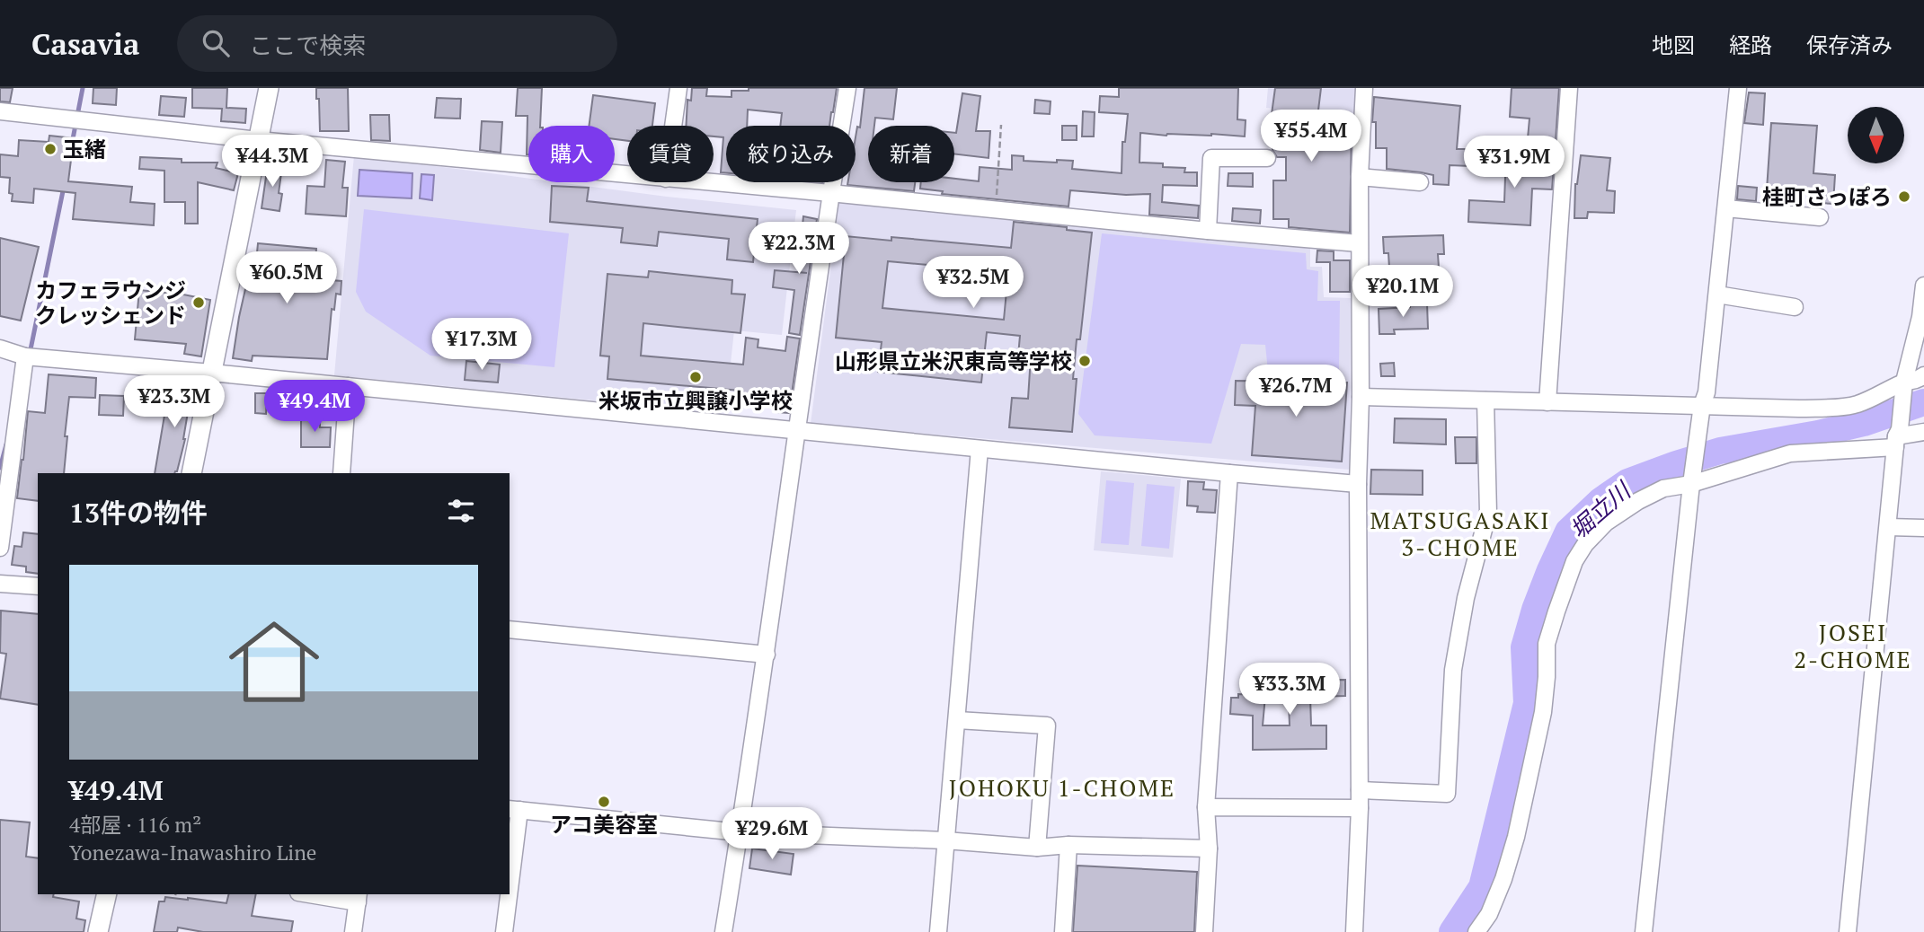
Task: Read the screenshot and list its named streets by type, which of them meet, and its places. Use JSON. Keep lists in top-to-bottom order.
{
  "districts": ["MATSUGASAKI 3-CHOME", "JOSEI 2-CHOME", "JOHOKU 1-CHOME"],
  "water": ["堀立川"],
  "places": [
    "玉緒",
    "桂町さっぽろ",
    "カフェラウンジ クレッシェンド",
    "山形県立米沢東高等学校",
    "米坂市立興譲小学校",
    "アコ美容室"
  ],
  "north": "bottom",
  "page": {
    "header": "Casavia",
    "search": "ここで検索",
    "nav": ["地図", "経路", "保存済み"],
    "price": [
      "¥55.4M",
      "¥44.3M",
      "¥31.9M",
      "¥22.3M",
      "¥60.5M",
      "¥32.5M",
      "¥20.1M",
      "¥17.3M",
      "¥26.7M",
      "¥23.3M",
      "¥49.4M",
      "¥33.3M",
      "¥29.6M"
    ],
    "chip": [
      "購入",
      "賃貸",
      "絞り込み",
      "新着"
    ],
    "heading": "13件の物件",
    "list": [
      {
        "name": "¥49.4M",
        "note": "4部屋 · 116 m² · Yonezawa-Inawashiro Line"
      }
    ]
  }
}
